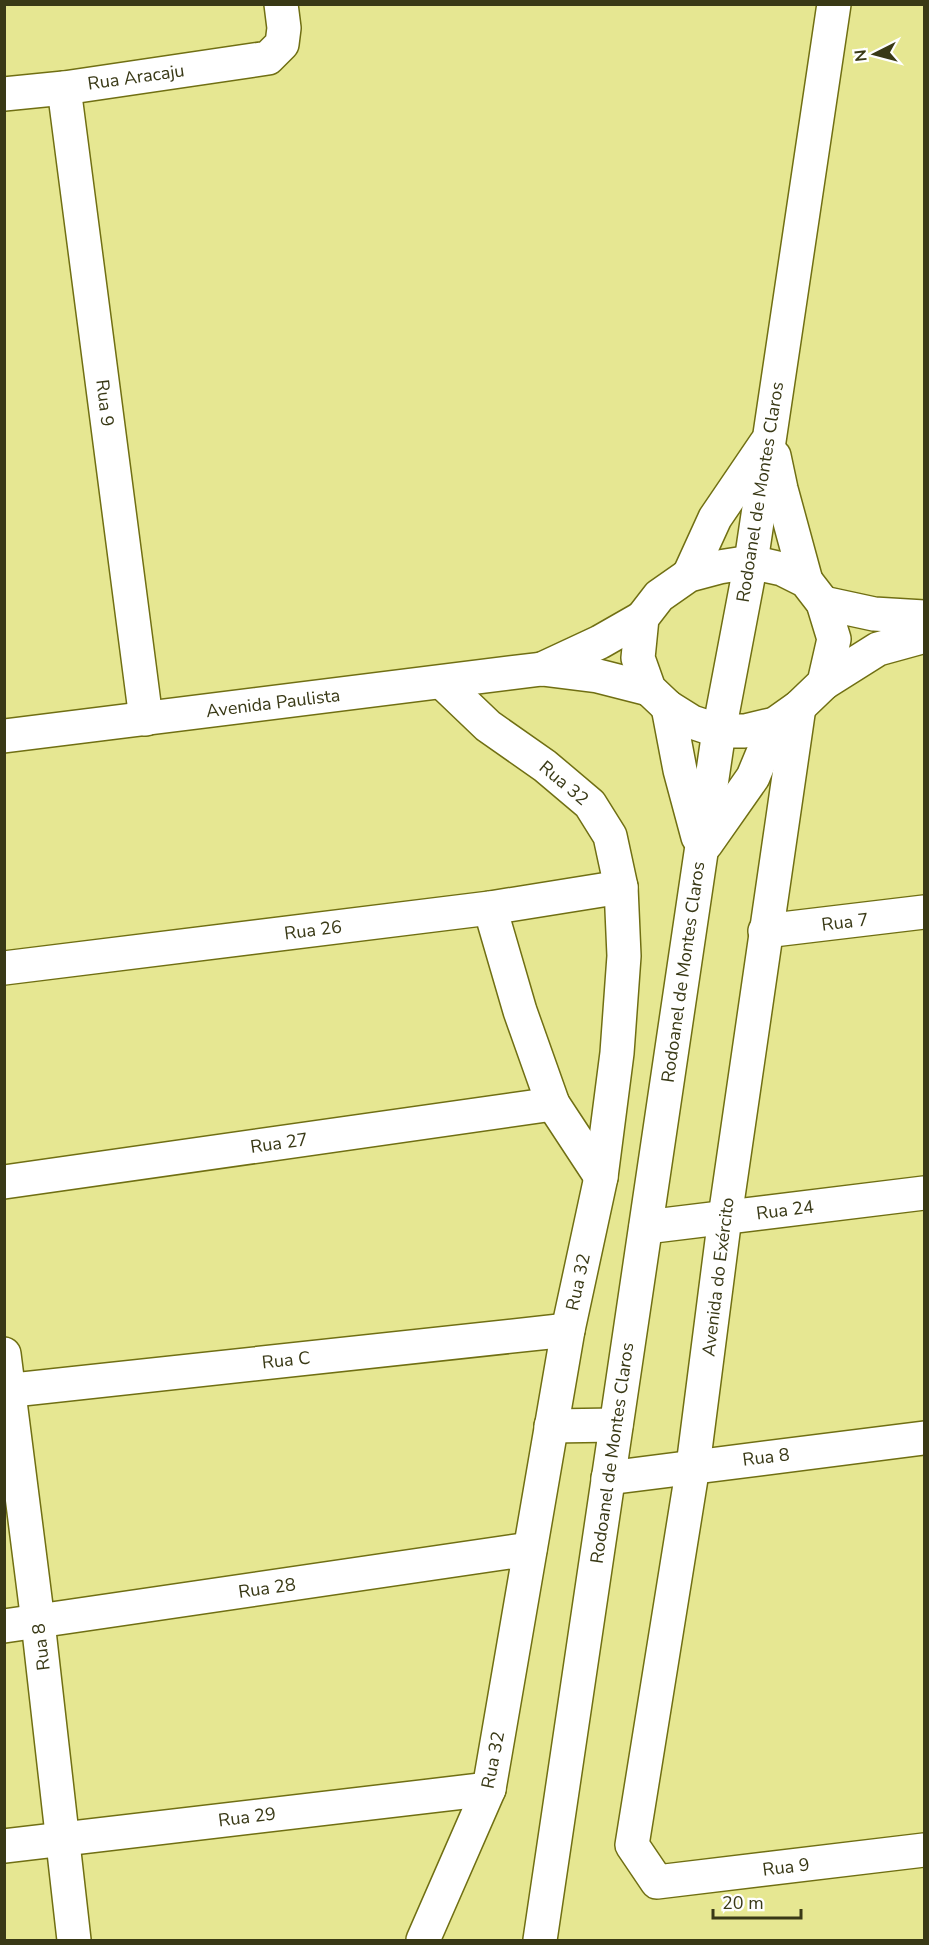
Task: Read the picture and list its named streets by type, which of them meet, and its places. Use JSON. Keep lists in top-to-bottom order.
{
  "streets": {
    "street": [
      "Rua Aracaju",
      "Rua 9",
      "Rodoanel de Montes Claros",
      "Avenida Paulista",
      "Rua 32",
      "Rua 7",
      "Rua 26",
      "Rua 27",
      "Rua 24",
      "Avenida do Exército",
      "Rua C",
      "Rua 8",
      "Rua 28",
      "Rua 29"
    ]
  },
  "crossings": [
    ["Rua Aracaju", "Rua 9"],
    ["Rua 9", "Avenida Paulista"],
    ["Rua 9", "Avenida do Exército"],
    ["Rodoanel de Montes Claros", "Avenida Paulista"],
    ["Rodoanel de Montes Claros", "Rua 24"],
    ["Rodoanel de Montes Claros", "Rua 8"],
    ["Avenida Paulista", "Rua 32"],
    ["Rua 32", "Rua 26"],
    ["Rua 32", "Rua C"],
    ["Rua 32", "Rua 28"],
    ["Rua 32", "Rua 29"],
    ["Rua 7", "Avenida do Exército"],
    ["Rua 24", "Avenida do Exército"],
    ["Avenida do Exército", "Rua 8"],
    ["Rua C", "Rua 8"],
    ["Rua 8", "Rua 28"],
    ["Rua 8", "Rua 29"]
  ],
  "scale_bar": "20 m",
  "north": "left"
}
